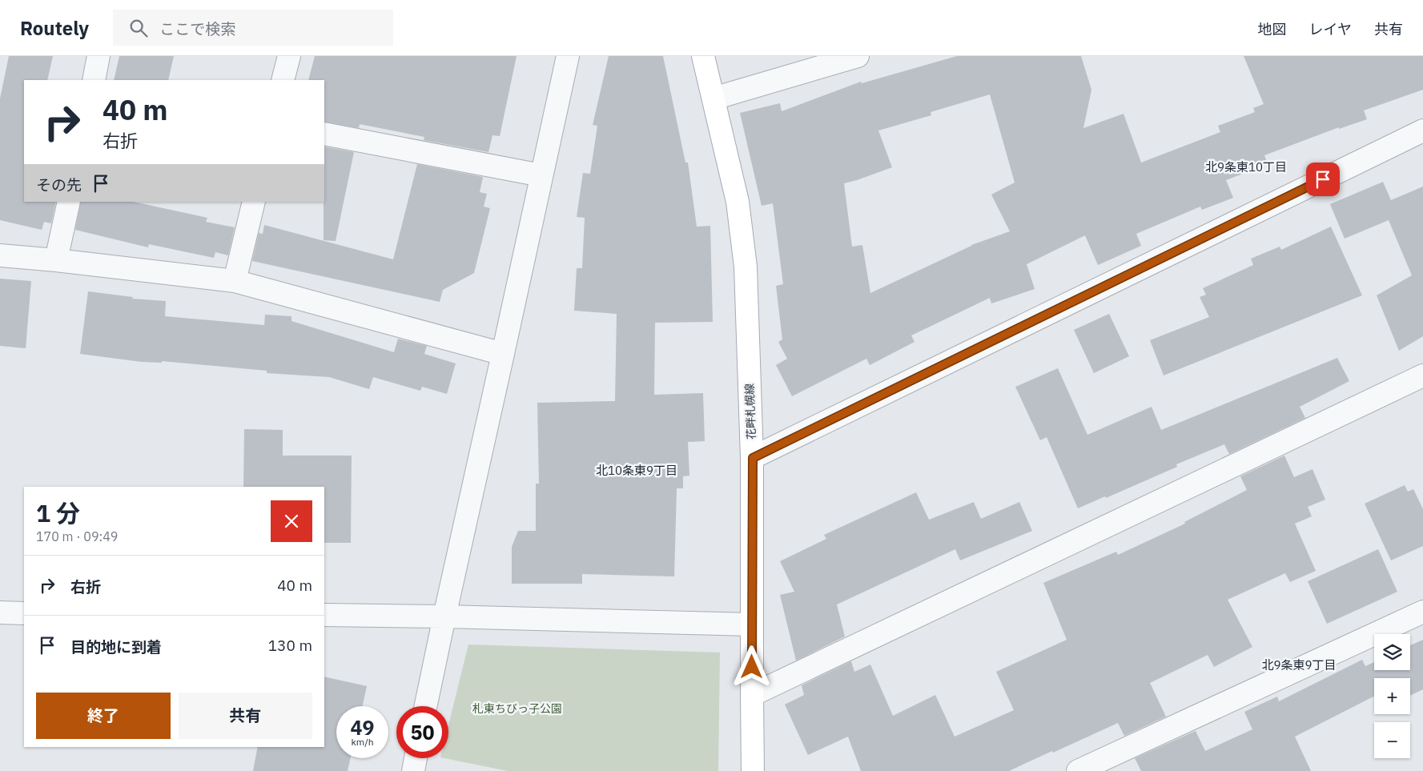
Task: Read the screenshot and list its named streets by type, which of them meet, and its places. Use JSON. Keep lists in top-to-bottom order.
{
  "streets": {
    "main road": ["花畔札幌線"]
  },
  "districts": ["北9条東10丁目", "北10条東9丁目", "北9条東9丁目"],
  "parks": ["札東ちびっ子公園"],
  "page": {
    "header": "Routely",
    "search": "ここで検索",
    "nav": ["地図", "レイヤ", "共有"],
    "turn": ["40 m", "右折"],
    "then": "その先",
    "heading": ["1 分", "170 m · 09:49"],
    "list": [
      {
        "name": "右折",
        "value": "40 m"
      },
      {
        "name": "目的地に到着",
        "value": "130 m"
      }
    ],
    "map_buttons": ["+", "−"],
    "buttons": ["終了", "共有"],
    "speed": "49 km/h",
    "limit": "50"
  }
}
